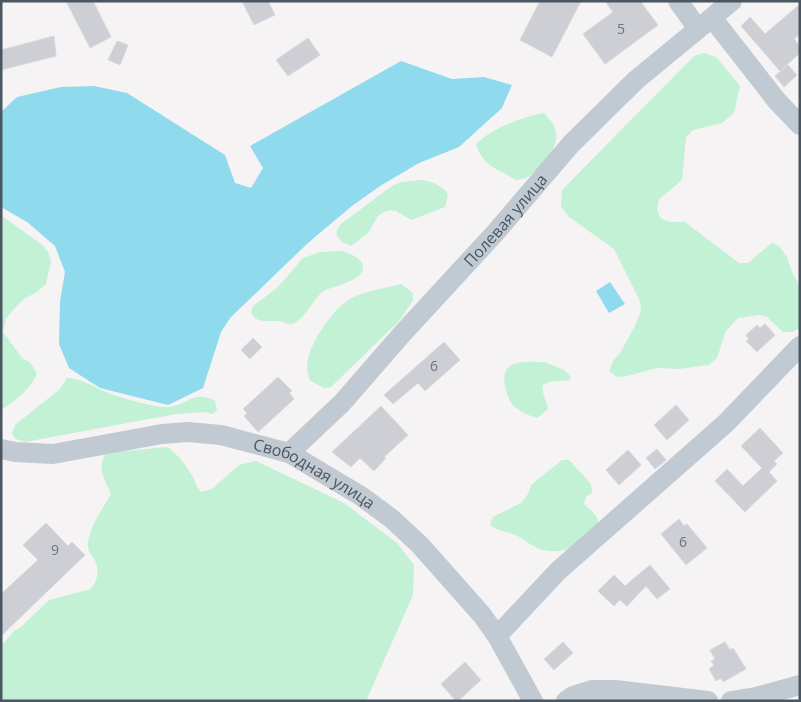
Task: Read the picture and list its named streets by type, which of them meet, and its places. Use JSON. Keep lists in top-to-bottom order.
{
  "streets": {
    "street": ["Полевая улица", "Свободная улица"]
  },
  "crossings": [
    ["Полевая улица", "Свободная улица"]
  ],
  "house_numbers": [
    "5",
    "6",
    "6",
    "9"
  ]
}
